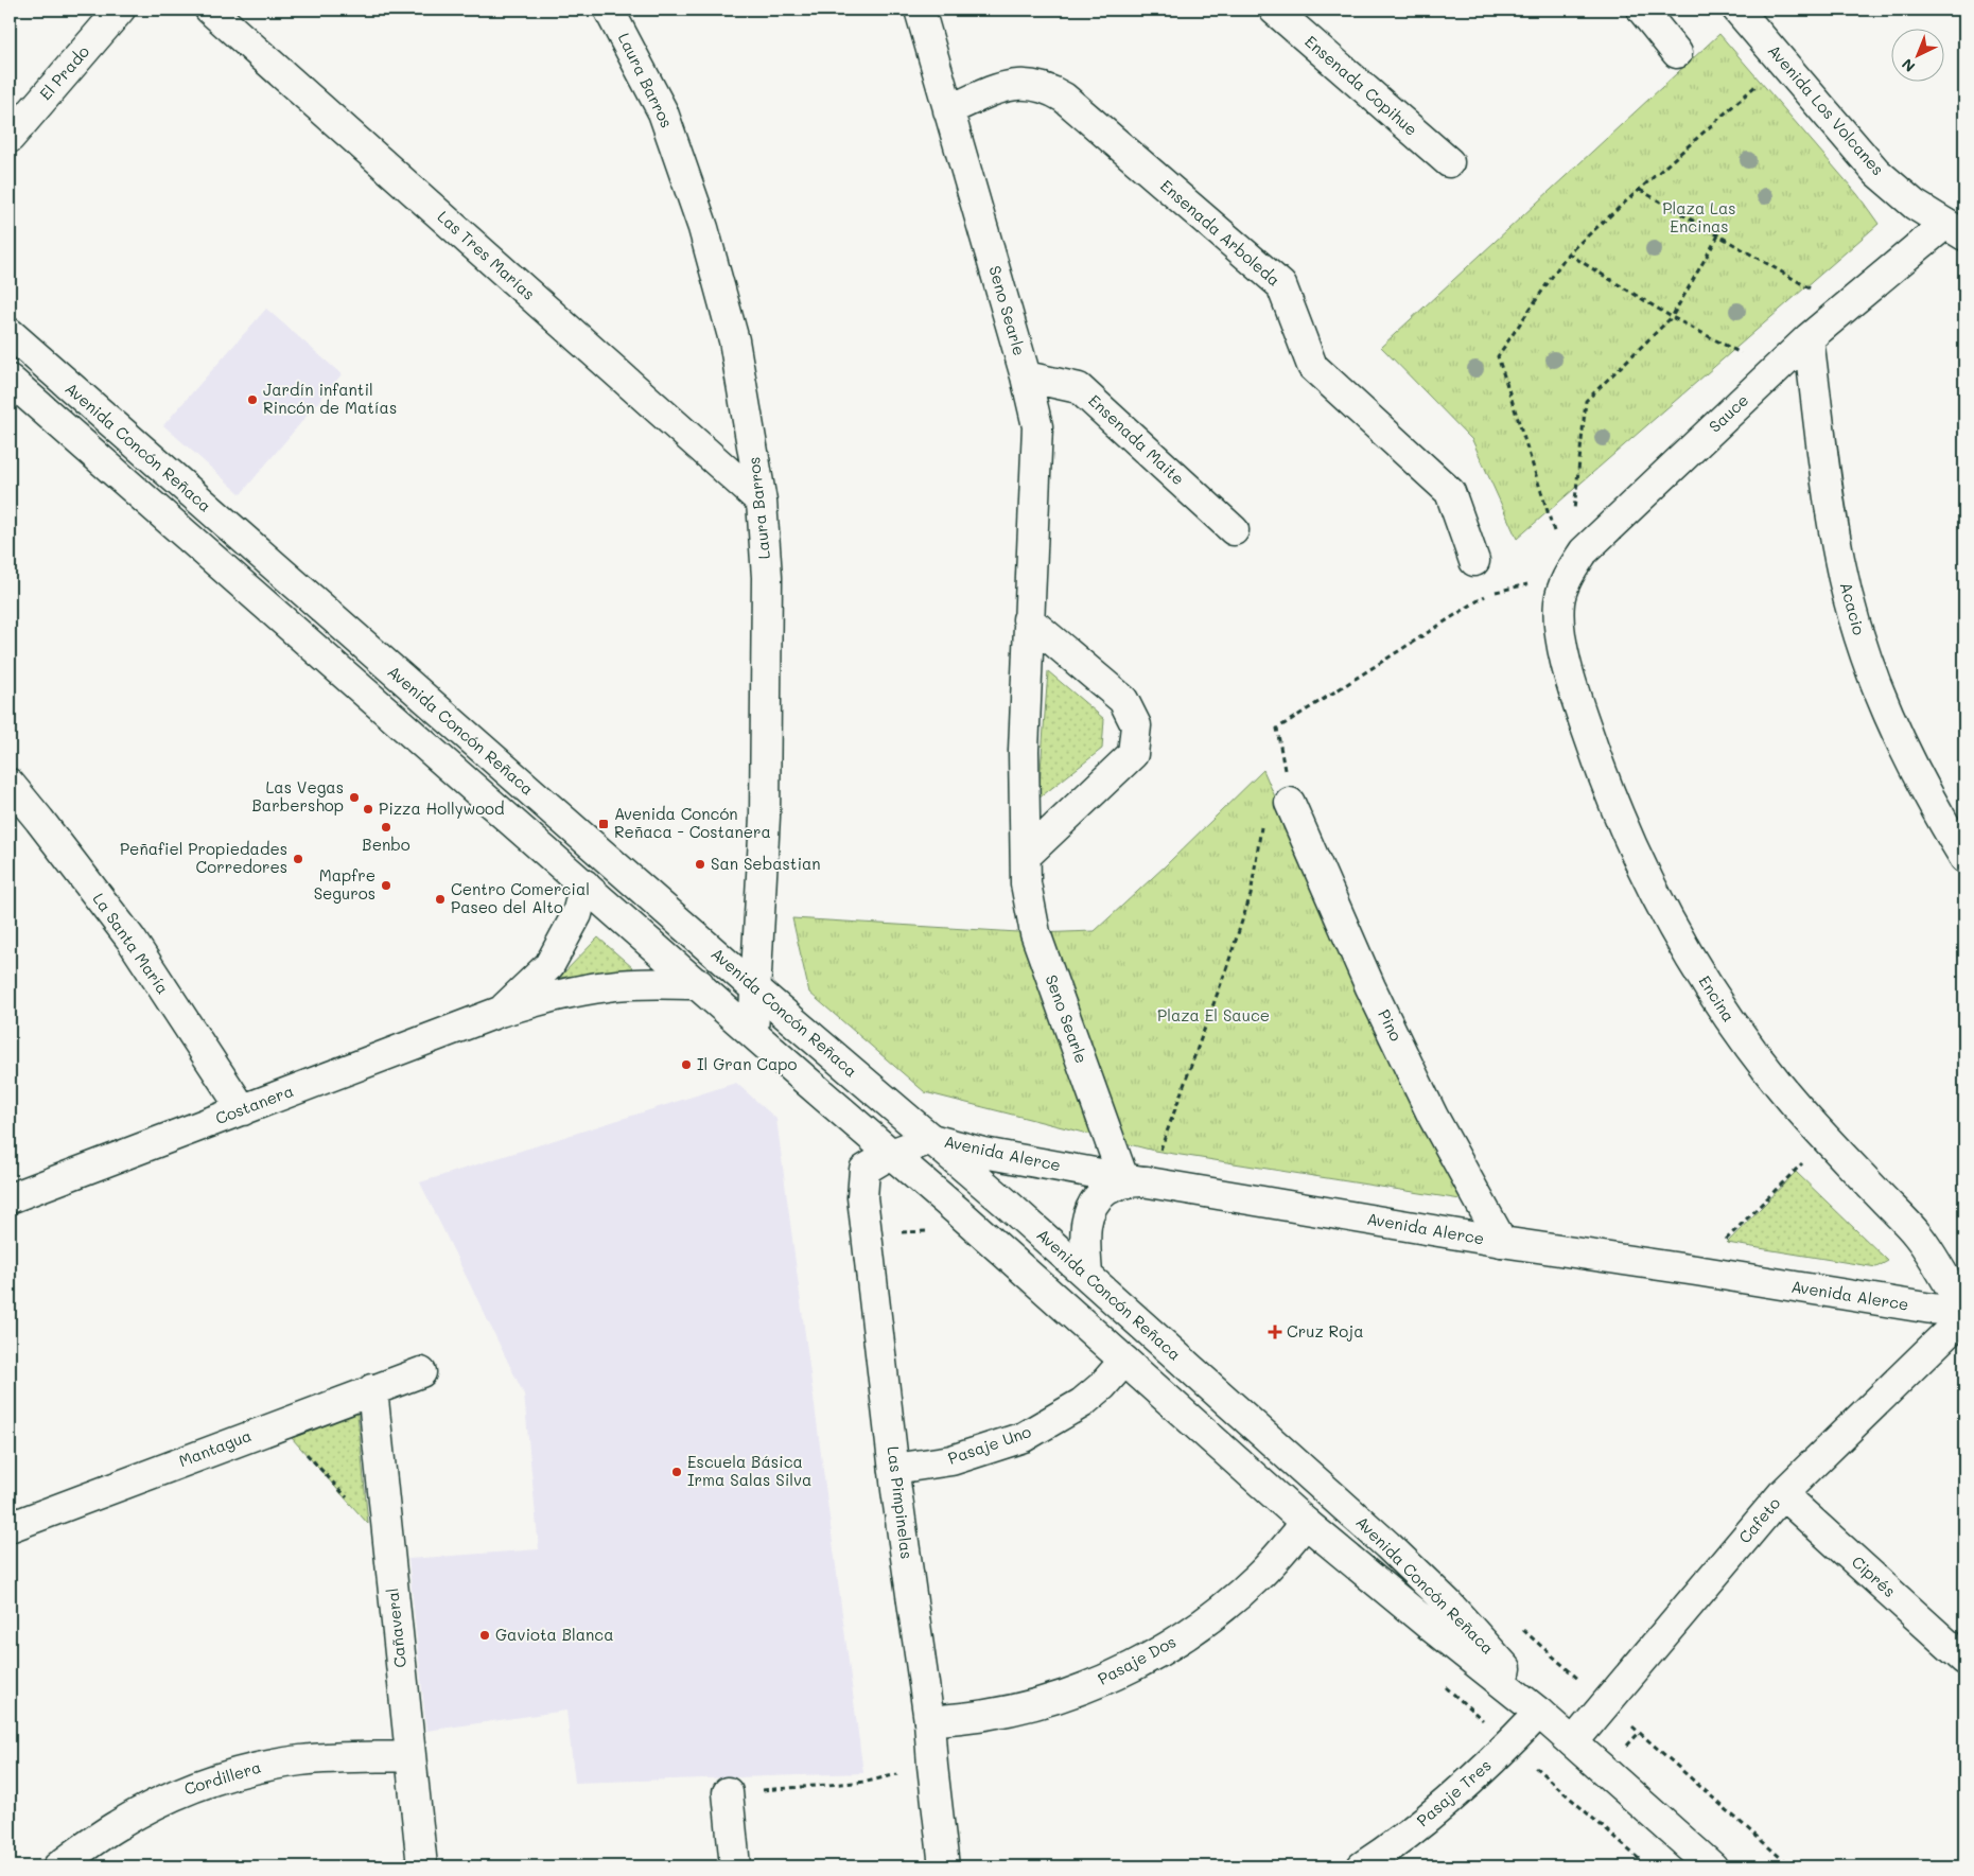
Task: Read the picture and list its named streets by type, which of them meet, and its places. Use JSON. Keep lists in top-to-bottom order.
{
  "streets": {
    "street": [
      "El Prado",
      "Laura Barros",
      "Ensenada Copihue",
      "Avenida Los Volcanes",
      "Ensenada Arboleda",
      "Las Tres Marías",
      "Seno Searle",
      "Sauce",
      "Ensenada Maite",
      "Avenida Concón Reñaca",
      "Acacio",
      "La Santa María",
      "Encina",
      "Pino",
      "Costanera",
      "Avenida Alerce",
      "Pasaje Uno",
      "Mantagua",
      "Las Pimpinelas",
      "Cafeto",
      "Ciprés",
      "Cañaveral",
      "Pasaje Dos",
      "Cordillera",
      "Pasaje Tres"
    ]
  },
  "crossings": [
    ["Laura Barros", "Las Tres Marías"],
    ["Laura Barros", "Avenida Concón Reñaca"],
    ["Avenida Los Volcanes", "Sauce"],
    ["Ensenada Arboleda", "Seno Searle"],
    ["Seno Searle", "Ensenada Maite"],
    ["Seno Searle", "Avenida Alerce"],
    ["Sauce", "Acacio"],
    ["Sauce", "Encina"],
    ["Avenida Concón Reñaca", "Costanera"],
    ["Avenida Concón Reñaca", "Avenida Alerce"],
    ["Avenida Concón Reñaca", "Pasaje Uno"],
    ["Avenida Concón Reñaca", "Las Pimpinelas"],
    ["Avenida Concón Reñaca", "Cafeto"],
    ["Avenida Concón Reñaca", "Pasaje Dos"],
    ["Avenida Concón Reñaca", "Pasaje Tres"],
    ["La Santa María", "Costanera"],
    ["Encina", "Avenida Alerce"],
    ["Encina", "Cafeto"],
    ["Pino", "Avenida Alerce"],
    ["Avenida Alerce", "Las Pimpinelas"],
    ["Avenida Alerce", "Cafeto"],
    ["Pasaje Uno", "Las Pimpinelas"],
    ["Mantagua", "Cañaveral"],
    ["Las Pimpinelas", "Pasaje Dos"],
    ["Cafeto", "Ciprés"],
    ["Cañaveral", "Cordillera"]
  ],
  "parks": ["Plaza Las Encinas", "Plaza El Sauce"],
  "places": {
    "other": [
      "Jardín infantil Rincón de Matías",
      "Las Vegas Barbershop",
      "Pizza Hollywood",
      "Benbo",
      "Peñafiel Propiedades Corredores",
      "San Sebastian",
      "Mapfre Seguros",
      "Centro Comercial Paseo del Alto",
      "Il Gran Capo",
      "Escuela Básica Irma Salas Silva",
      "Gaviota Blanca"
    ],
    "transit": ["Avenida Concón Reñaca - Costanera"],
    "health": ["Cruz Roja"]
  },
  "north": "bottom left"
}
